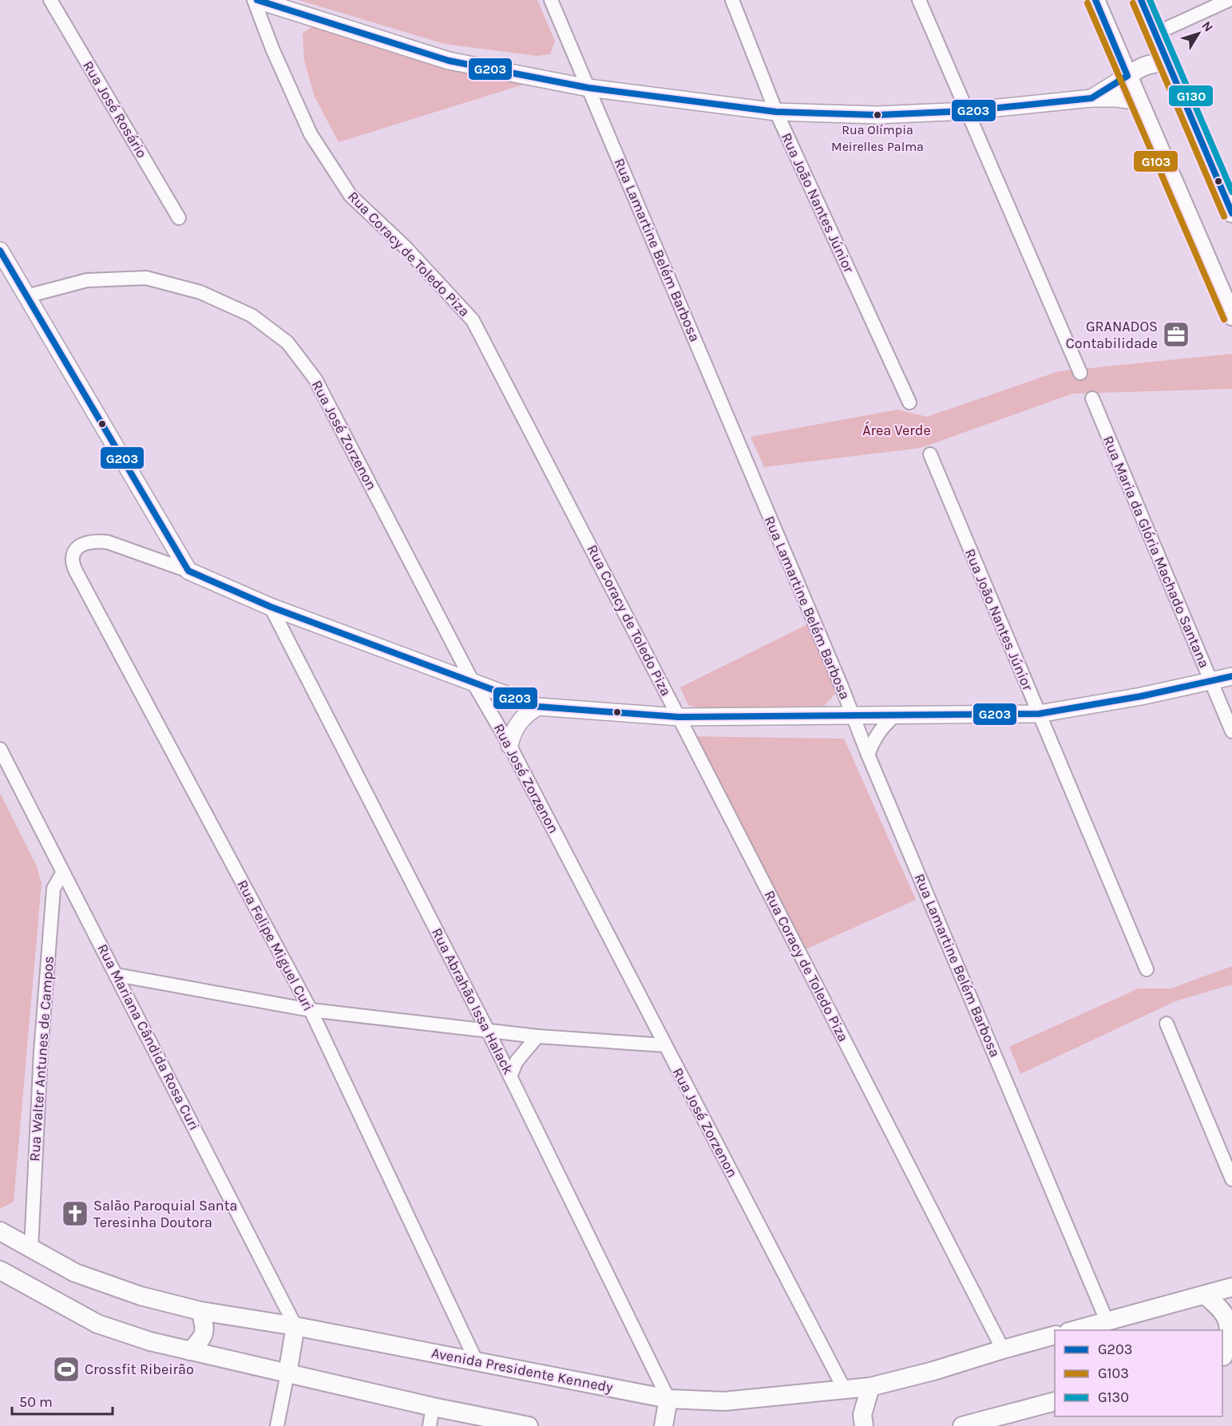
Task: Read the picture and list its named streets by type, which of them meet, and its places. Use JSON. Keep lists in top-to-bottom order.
{
  "streets": {
    "main road": ["Avenida Presidente Kennedy"],
    "street": [
      "Rua José Rosário",
      "Rua João Nantes Júnior",
      "Rua Lamartine Belém Barbosa",
      "Rua Coracy de Toledo Piza",
      "Rua José Zorzenon",
      "Rua Maria da Glória Machado Santana",
      "Rua Felipe Miguel Curi",
      "Rua Abrahão Issa Halack",
      "Rua Mariana Cândida Rosa Curi",
      "Rua Walter Antunes de Campos"
    ]
  },
  "crossings": [
    ["Rua Coracy de Toledo Piza", "Avenida Presidente Kennedy"],
    ["Rua José Zorzenon", "Avenida Presidente Kennedy"],
    ["Rua Felipe Miguel Curi", "Avenida Presidente Kennedy"],
    ["Rua Abrahão Issa Halack", "Avenida Presidente Kennedy"],
    ["Rua Mariana Cândida Rosa Curi", "Rua Walter Antunes de Campos"],
    ["Rua Mariana Cândida Rosa Curi", "Avenida Presidente Kennedy"],
    ["Rua Walter Antunes de Campos", "Avenida Presidente Kennedy"]
  ],
  "parks": ["Área Verde"],
  "places": {
    "other": ["Rua Olímpia Meirelles Palma"],
    "office": ["GRANADOS Contabilidade"],
    "church": ["Salão Paroquial Santa Teresinha Doutora"],
    "sports": ["Crossfit Ribeirão"]
  },
  "lines": ["transit line G203", "transit line G130", "transit line G103"],
  "legend": ["G203", "G103", "G130"],
  "scale_bar": "50 m",
  "north": "top right"
}
